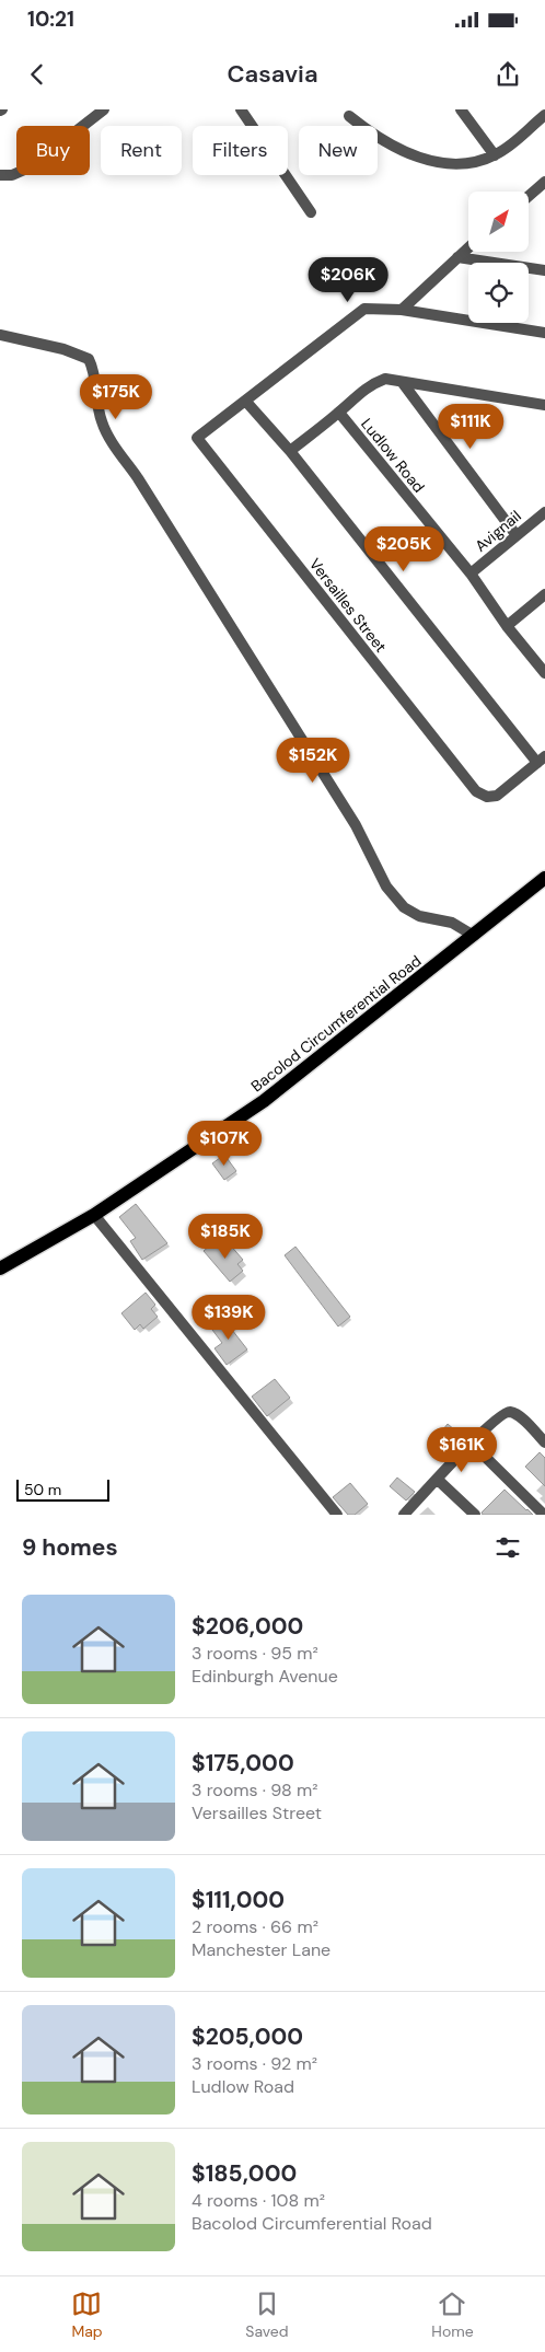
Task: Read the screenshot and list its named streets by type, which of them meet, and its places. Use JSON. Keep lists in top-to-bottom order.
{
  "streets": {
    "main road": ["Bacolod Circumferential Road"],
    "street": ["Ludlow Road", "Avignail", "Versailles Street"]
  },
  "crossings": [
    ["Ludlow Road", "Avignail"]
  ],
  "scale_bar": "50 m",
  "north": "top right",
  "page": {
    "status": "10:21",
    "header": "Casavia",
    "chip": [
      "Buy",
      "Rent",
      "Filters",
      "New"
    ],
    "price": [
      "$206K",
      "$175K",
      "$111K",
      "$205K",
      "$152K",
      "$107K",
      "$185K",
      "$139K",
      "$161K"
    ],
    "scale": "50 m",
    "heading": "9 homes",
    "list": [
      {
        "name": "$206,000",
        "note": "3 rooms · 95 m² · Edinburgh Avenue"
      },
      {
        "name": "$175,000",
        "note": "3 rooms · 98 m² · Versailles Street"
      },
      {
        "name": "$111,000",
        "note": "2 rooms · 66 m² · Manchester Lane"
      },
      {
        "name": "$205,000",
        "note": "3 rooms · 92 m² · Ludlow Road"
      },
      {
        "name": "$185,000",
        "note": "4 rooms · 108 m² · Bacolod Circumferential Road"
      }
    ],
    "tabs": ["Map", "Saved", "Home"]
  }
}
